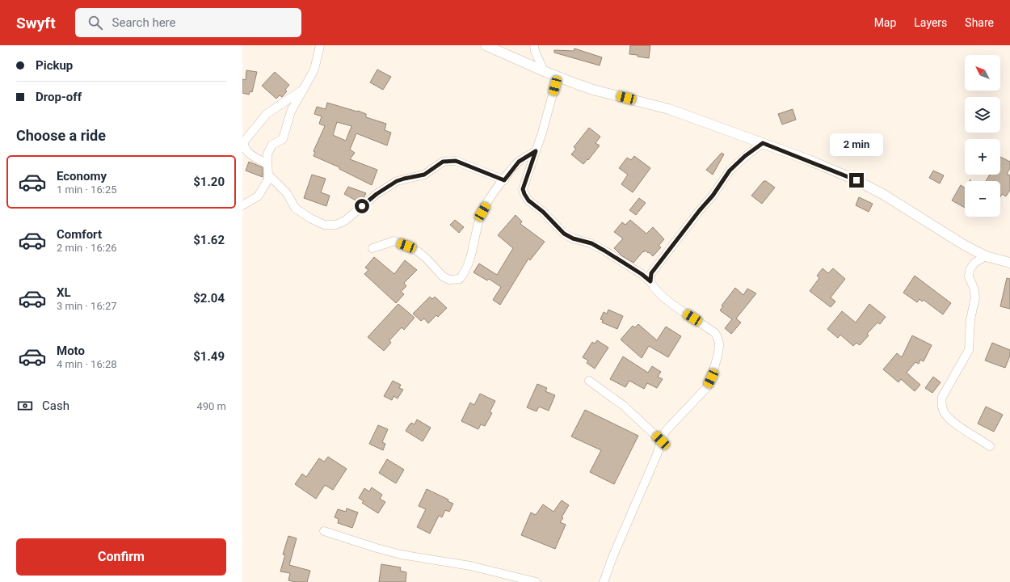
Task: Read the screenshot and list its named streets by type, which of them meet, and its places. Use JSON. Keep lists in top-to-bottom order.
{
  "north": "top left",
  "page": {
    "header": "Swyft",
    "search": "Search here",
    "nav": ["Map", "Layers", "Share"],
    "banner": ["Pickup", "Drop-off"],
    "map_buttons": ["+", "−"],
    "heading": "Choose a ride",
    "bubble": "2 min",
    "list": [
      {
        "name": "Economy",
        "note": "1 min · 16:25",
        "value": "$1.20"
      },
      {
        "name": "Comfort",
        "note": "2 min · 16:26",
        "value": "$1.62"
      },
      {
        "name": "XL",
        "note": "3 min · 16:27",
        "value": "$2.04"
      },
      {
        "name": "Moto",
        "note": "4 min · 16:28",
        "value": "$1.49"
      }
    ],
    "pay": ["Cash", "490 m"],
    "buttons": "Confirm"
  }
}
